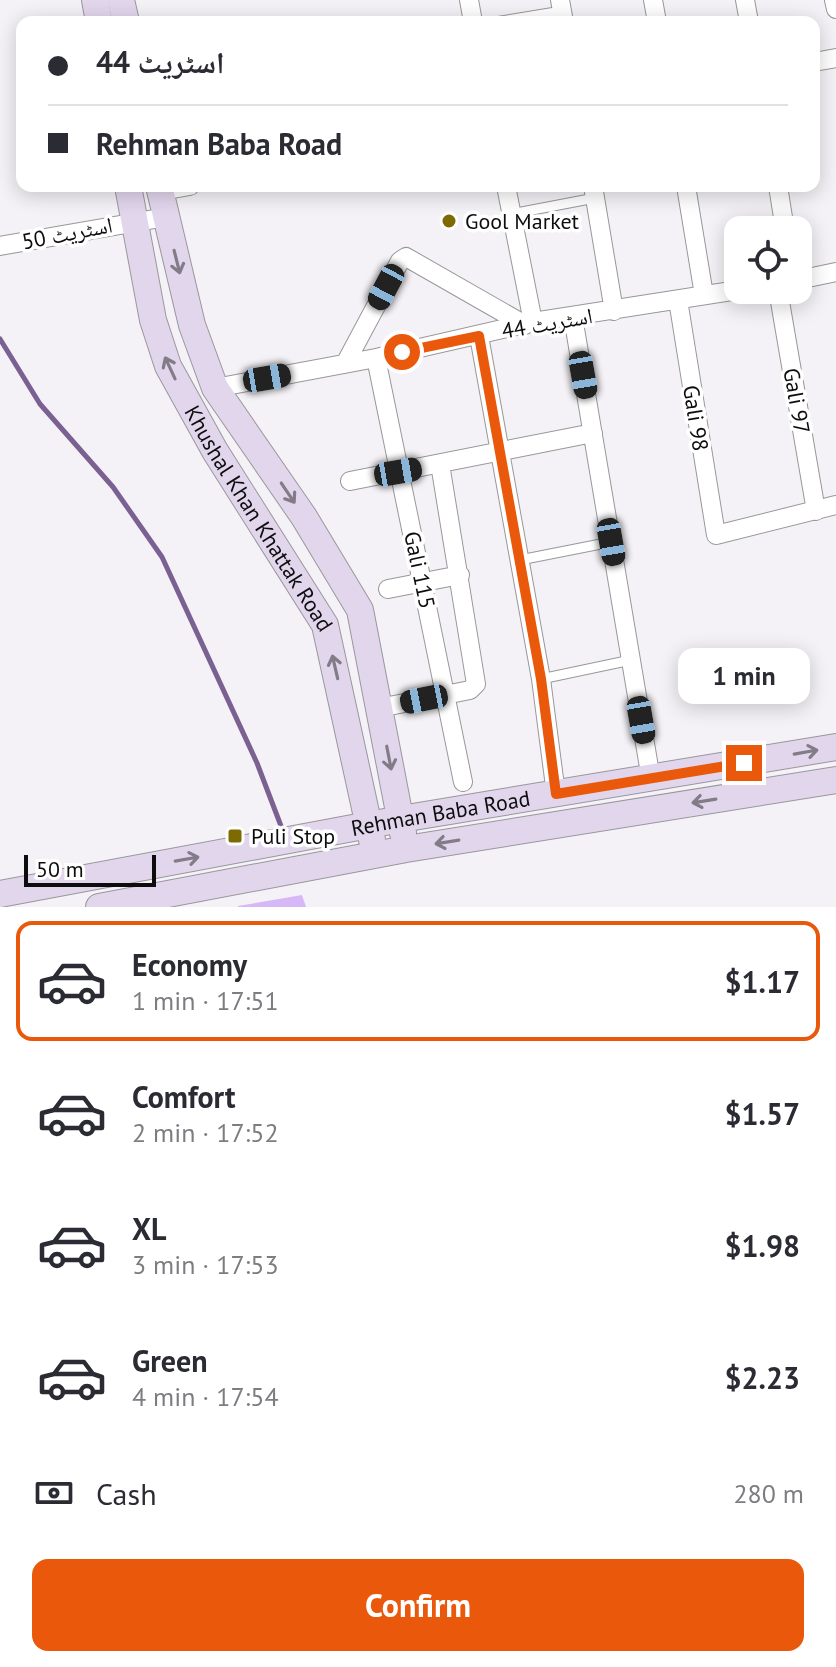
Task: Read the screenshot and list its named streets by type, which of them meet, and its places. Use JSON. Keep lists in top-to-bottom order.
{
  "streets": {
    "street": [
      "اسٹریٹ 50",
      "اسٹریٹ 44",
      "Gali 97",
      "Gali 98",
      "Khushal Khan Khattak Road",
      "Gali 115",
      "Rehman Baba Road"
    ]
  },
  "crossings": [
    ["اسٹریٹ 50", "Khushal Khan Khattak Road"],
    ["اسٹریٹ 44", "Gali 98"],
    ["اسٹریٹ 44", "Khushal Khan Khattak Road"],
    ["اسٹریٹ 44", "Gali 115"],
    ["Gali 97", "Gali 98"],
    ["Khushal Khan Khattak Road", "Rehman Baba Road"]
  ],
  "places": {
    "other": ["Gool Market"],
    "transit": ["Puli Stop"]
  },
  "scale_bar": "50 m",
  "page": {
    "banner": ["اسٹریٹ 44", "Rehman Baba Road"],
    "bubble": "1 min",
    "scale": "50 m",
    "list": [
      {
        "name": "Economy",
        "note": "1 min · 17:51",
        "value": "$1.17"
      },
      {
        "name": "Comfort",
        "note": "2 min · 17:52",
        "value": "$1.57"
      },
      {
        "name": "XL",
        "note": "3 min · 17:53",
        "value": "$1.98"
      },
      {
        "name": "Green",
        "note": "4 min · 17:54",
        "value": "$2.23"
      }
    ],
    "pay": ["Cash", "280 m"],
    "buttons": "Confirm"
  }
}
